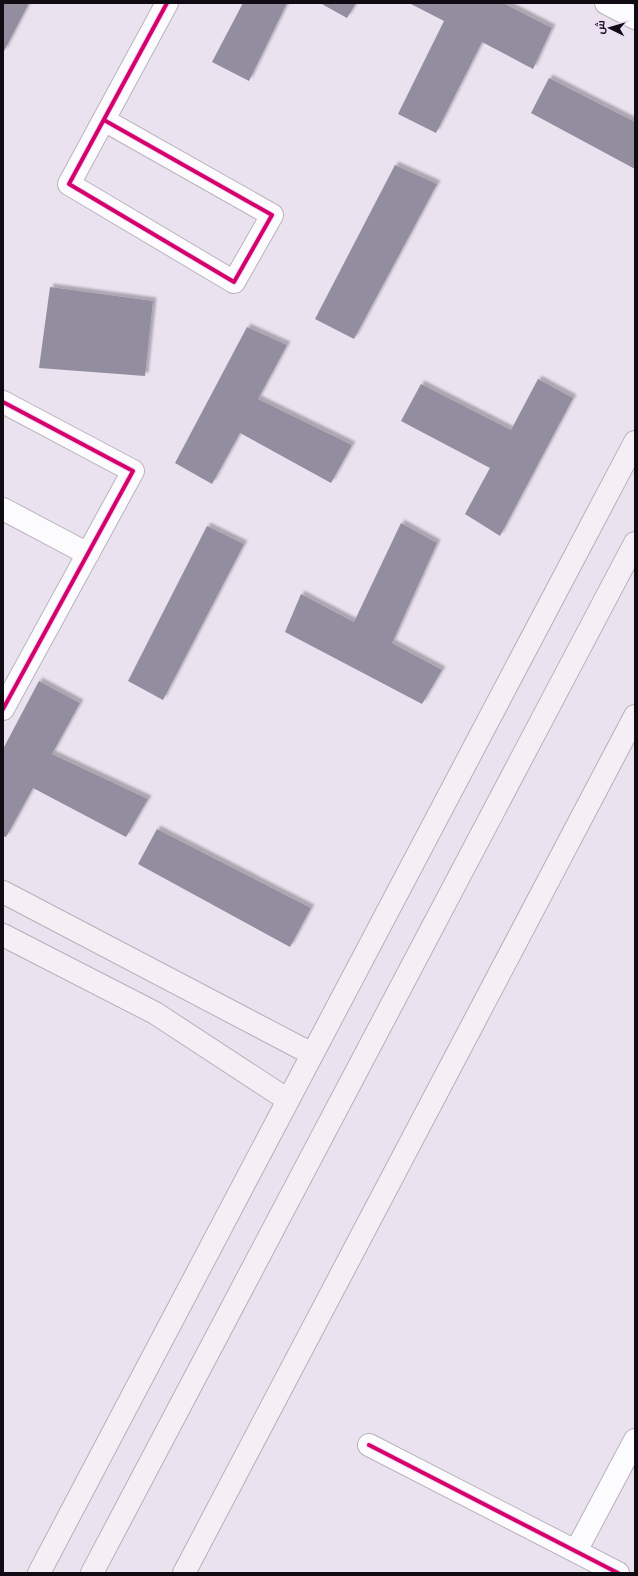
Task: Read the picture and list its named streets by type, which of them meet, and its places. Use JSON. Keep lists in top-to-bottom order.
{
  "north": "left"
}
